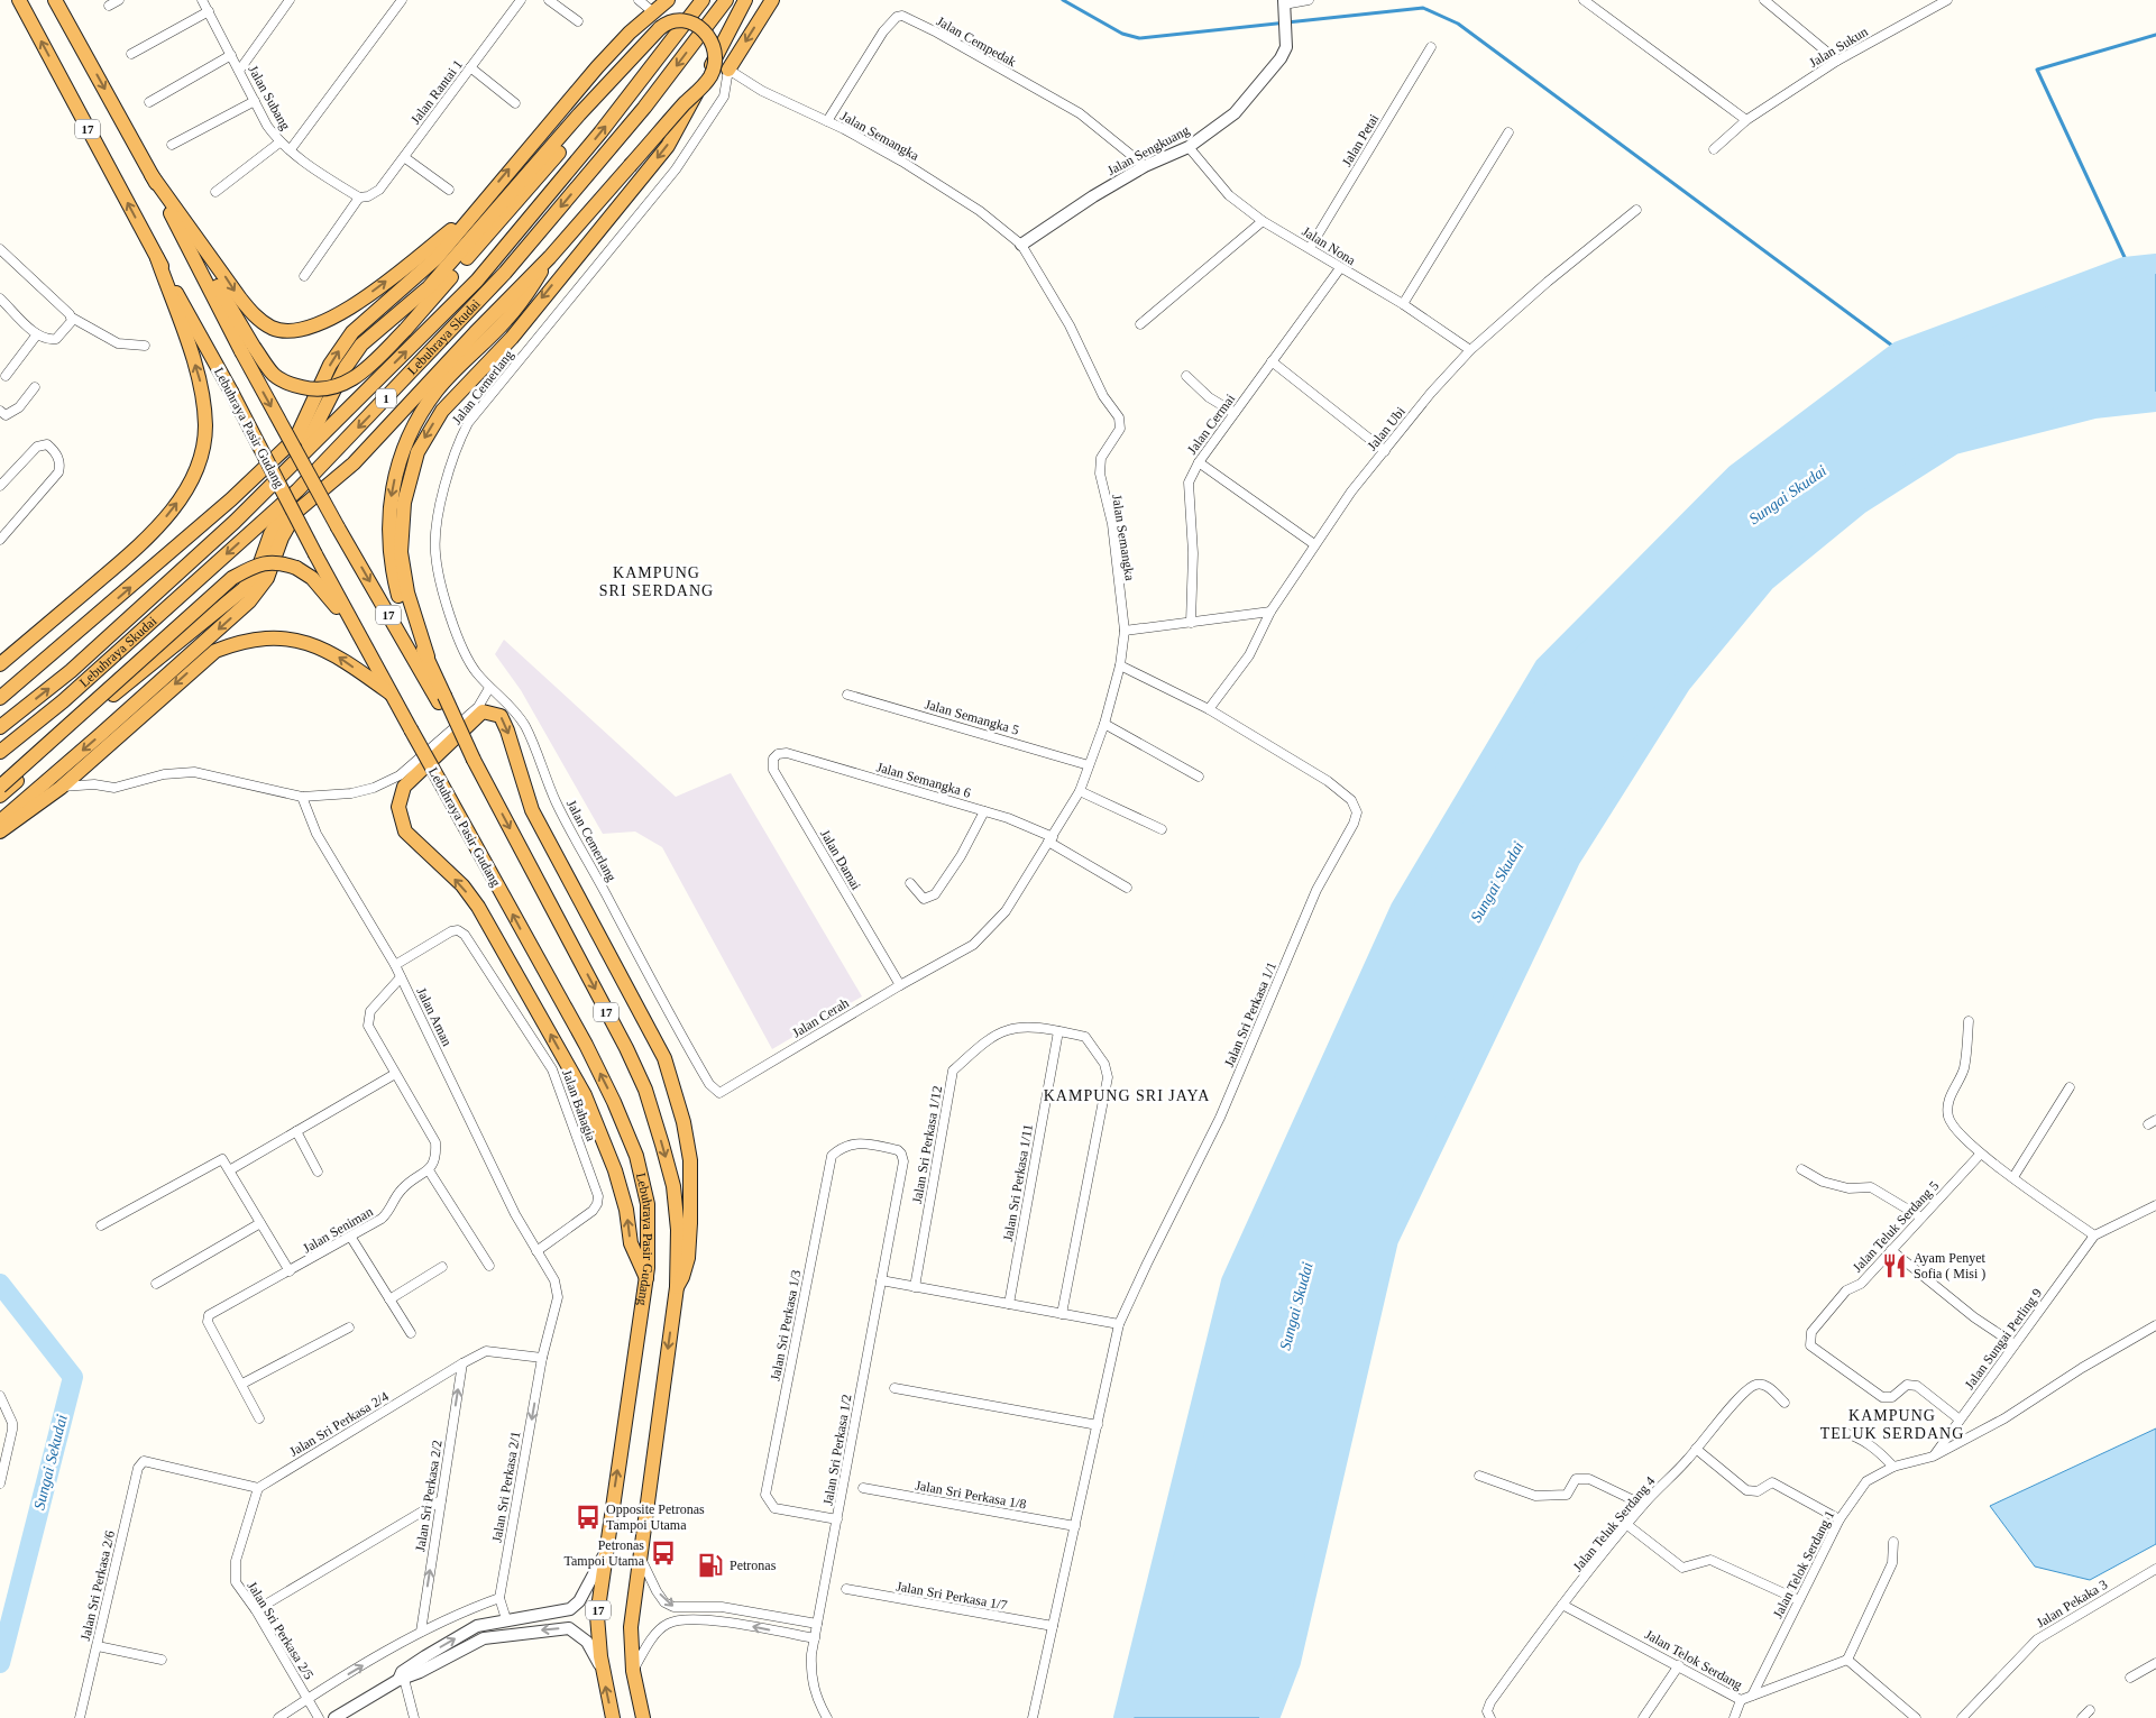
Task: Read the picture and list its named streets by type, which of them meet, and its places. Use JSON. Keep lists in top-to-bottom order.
{
  "streets": {
    "highway": [
      "17",
      "Lebuhraya Skudai",
      "1",
      "Lebuhraya Pasir Gudang"
    ],
    "street": [
      "Jalan Cempedak",
      "Jalan Sukun",
      "Jalan Rantai 1",
      "Jalan Subang",
      "Jalan Semangka",
      "Jalan Petai",
      "Jalan Sengkuang",
      "Jalan Nona",
      "Jalan Cemerlang",
      "Jalan Cermai",
      "Jalan Ubi",
      "Jalan Semangka 5",
      "Jalan Semangka 6",
      "Jalan Damai",
      "Jalan Sri Perkasa 1/1",
      "Jalan Aman",
      "Jalan Cerah",
      "Jalan Bahagia",
      "Jalan Sri Perkasa 1/12",
      "Jalan Sri Perkasa 1/11",
      "Jalan Teluk Serdang 5",
      "Jalan Seniman",
      "Jalan Sri Perkasa 1/3",
      "Jalan Sungai Perling 9",
      "Jalan Sri Perkasa 2/4",
      "Jalan Sri Perkasa 1/2",
      "Jalan Sri Perkasa 2/1",
      "Jalan Sri Perkasa 1/8",
      "Jalan Sri Perkasa 2/2",
      "Jalan Teluk Serdang 4",
      "Jalan Telok Serdang 1",
      "Jalan Sri Perkasa 2/6",
      "Jalan Sri Perkasa 1/7",
      "Jalan Pekaka 3",
      "Jalan Sri Perkasa 2/5",
      "Jalan Telok Serdang"
    ]
  },
  "crossings": [
    ["Jalan Cempedak", "Jalan Semangka"],
    ["Jalan Cempedak", "Jalan Sengkuang"],
    ["Jalan Rantai 1", "Jalan Subang"],
    ["Jalan Semangka", "Jalan Sengkuang"],
    ["Jalan Semangka", "Jalan Cemerlang"],
    ["Jalan Semangka", "Jalan Semangka 5"],
    ["Jalan Semangka", "Jalan Semangka 6"],
    ["Jalan Semangka", "Jalan Sri Perkasa 1/1"],
    ["Jalan Semangka", "Jalan Cerah"],
    ["Jalan Petai", "Jalan Nona"],
    ["Jalan Sengkuang", "Jalan Nona"],
    ["Jalan Nona", "Jalan Cermai"],
    ["Jalan Nona", "Jalan Ubi"],
    ["Jalan Cemerlang", "Jalan Cerah"],
    ["Jalan Ubi", "Jalan Sri Perkasa 1/1"],
    ["Jalan Semangka 6", "Jalan Damai"],
    ["Jalan Damai", "Jalan Cerah"],
    ["Jalan Sri Perkasa 1/1", "Jalan Sri Perkasa 1/8"],
    ["Jalan Sri Perkasa 1/1", "Jalan Sri Perkasa 1/7"],
    ["Jalan Aman", "Jalan Bahagia"],
    ["Jalan Aman", "Jalan Sri Perkasa 2/1"],
    ["Jalan Sri Perkasa 1/12", "Jalan Sri Perkasa 1/11"],
    ["Jalan Teluk Serdang 5", "Jalan Sungai Perling 9"],
    ["Jalan Sri Perkasa 1/3", "Jalan Sri Perkasa 1/2"],
    ["Jalan Sungai Perling 9", "Jalan Telok Serdang 1"],
    ["Jalan Sri Perkasa 2/4", "Jalan Sri Perkasa 2/1"],
    ["Jalan Sri Perkasa 2/4", "Jalan Sri Perkasa 2/2"],
    ["Jalan Sri Perkasa 2/4", "Jalan Sri Perkasa 2/6"],
    ["Jalan Sri Perkasa 2/4", "Jalan Sri Perkasa 2/5"],
    ["Jalan Teluk Serdang 4", "Jalan Telok Serdang"],
    ["Jalan Telok Serdang 1", "Jalan Telok Serdang"],
    ["Jalan Sri Perkasa 2/6", "Jalan Sri Perkasa 2/5"]
  ],
  "one_way": ["Jalan Sri Perkasa 2/1", "Jalan Sri Perkasa 2/2"],
  "districts": ["KAMPUNG SRI SERDANG", "KAMPUNG SRI JAYA", "KAMPUNG TELUK SERDANG"],
  "water": ["Sungai Skudai", "Sungai Sekudai"],
  "places": {
    "restaurant": ["Ayam Penyet Sofia ( Misi )"],
    "bus stop": ["Opposite Petronas Tampoi Utama", "Petronas Tampoi Utama"],
    "fuel station": ["Petronas"]
  }
}
